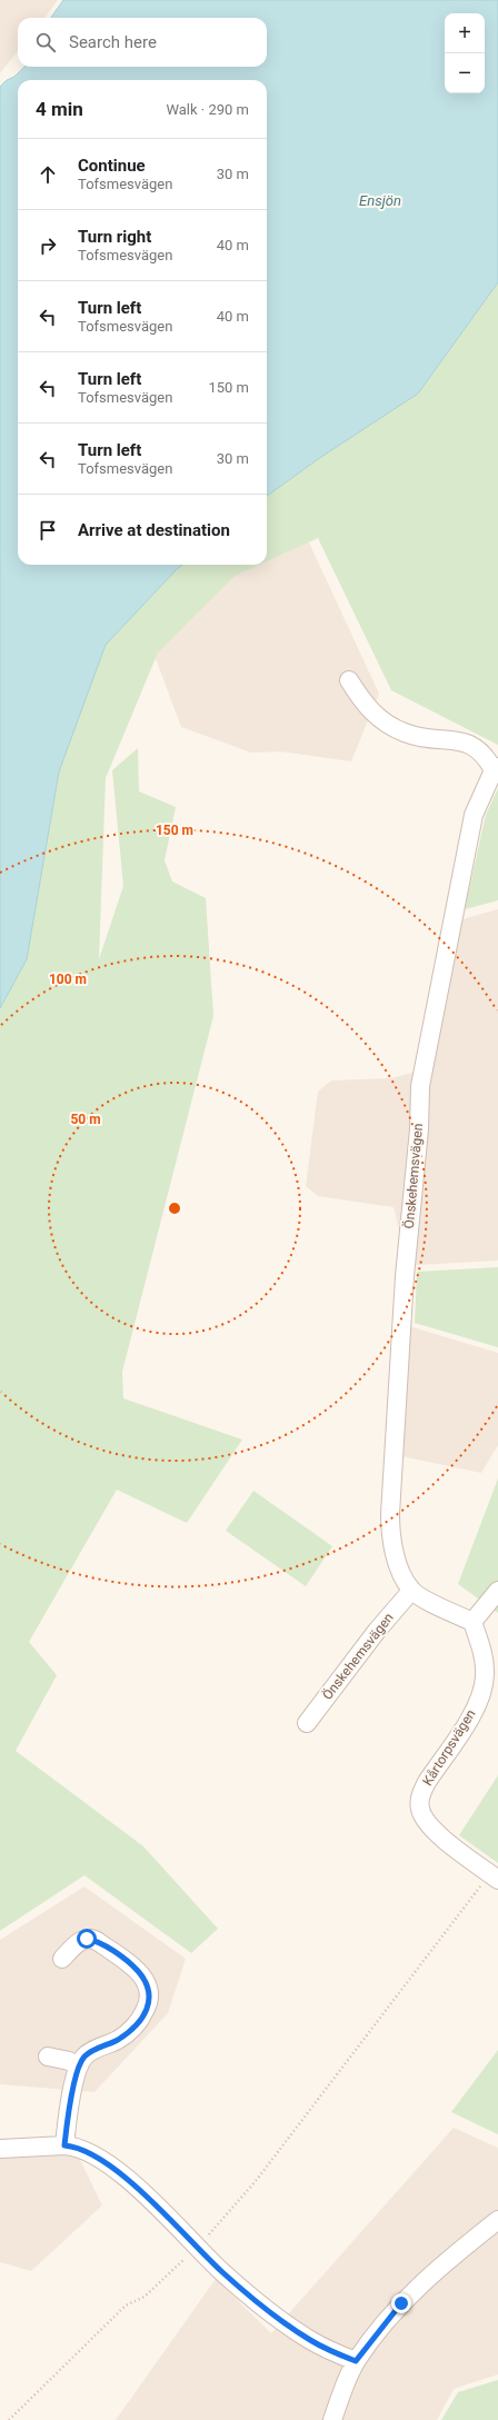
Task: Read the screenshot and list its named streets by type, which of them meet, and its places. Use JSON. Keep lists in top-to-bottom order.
{
  "streets": {
    "street": ["Önskehemsvägen", "Kårtorpsvägen"]
  },
  "water": ["Ensjön"],
  "page": {
    "map_buttons": ["+", "−"],
    "search": "Search here",
    "heading": ["4 min", "Walk · 290 m"],
    "list": [
      ["Continue", "Tofsmesvägen", "30 m"],
      ["Turn right", "Tofsmesvägen", "40 m"],
      ["Turn left", "Tofsmesvägen", "40 m"],
      ["Turn left", "Tofsmesvägen", "150 m"],
      ["Turn left", "Tofsmesvägen", "30 m"],
      "Arrive at destination"
    ]
  },
  "rings": ["150 m", "100 m", "50 m"]
}
